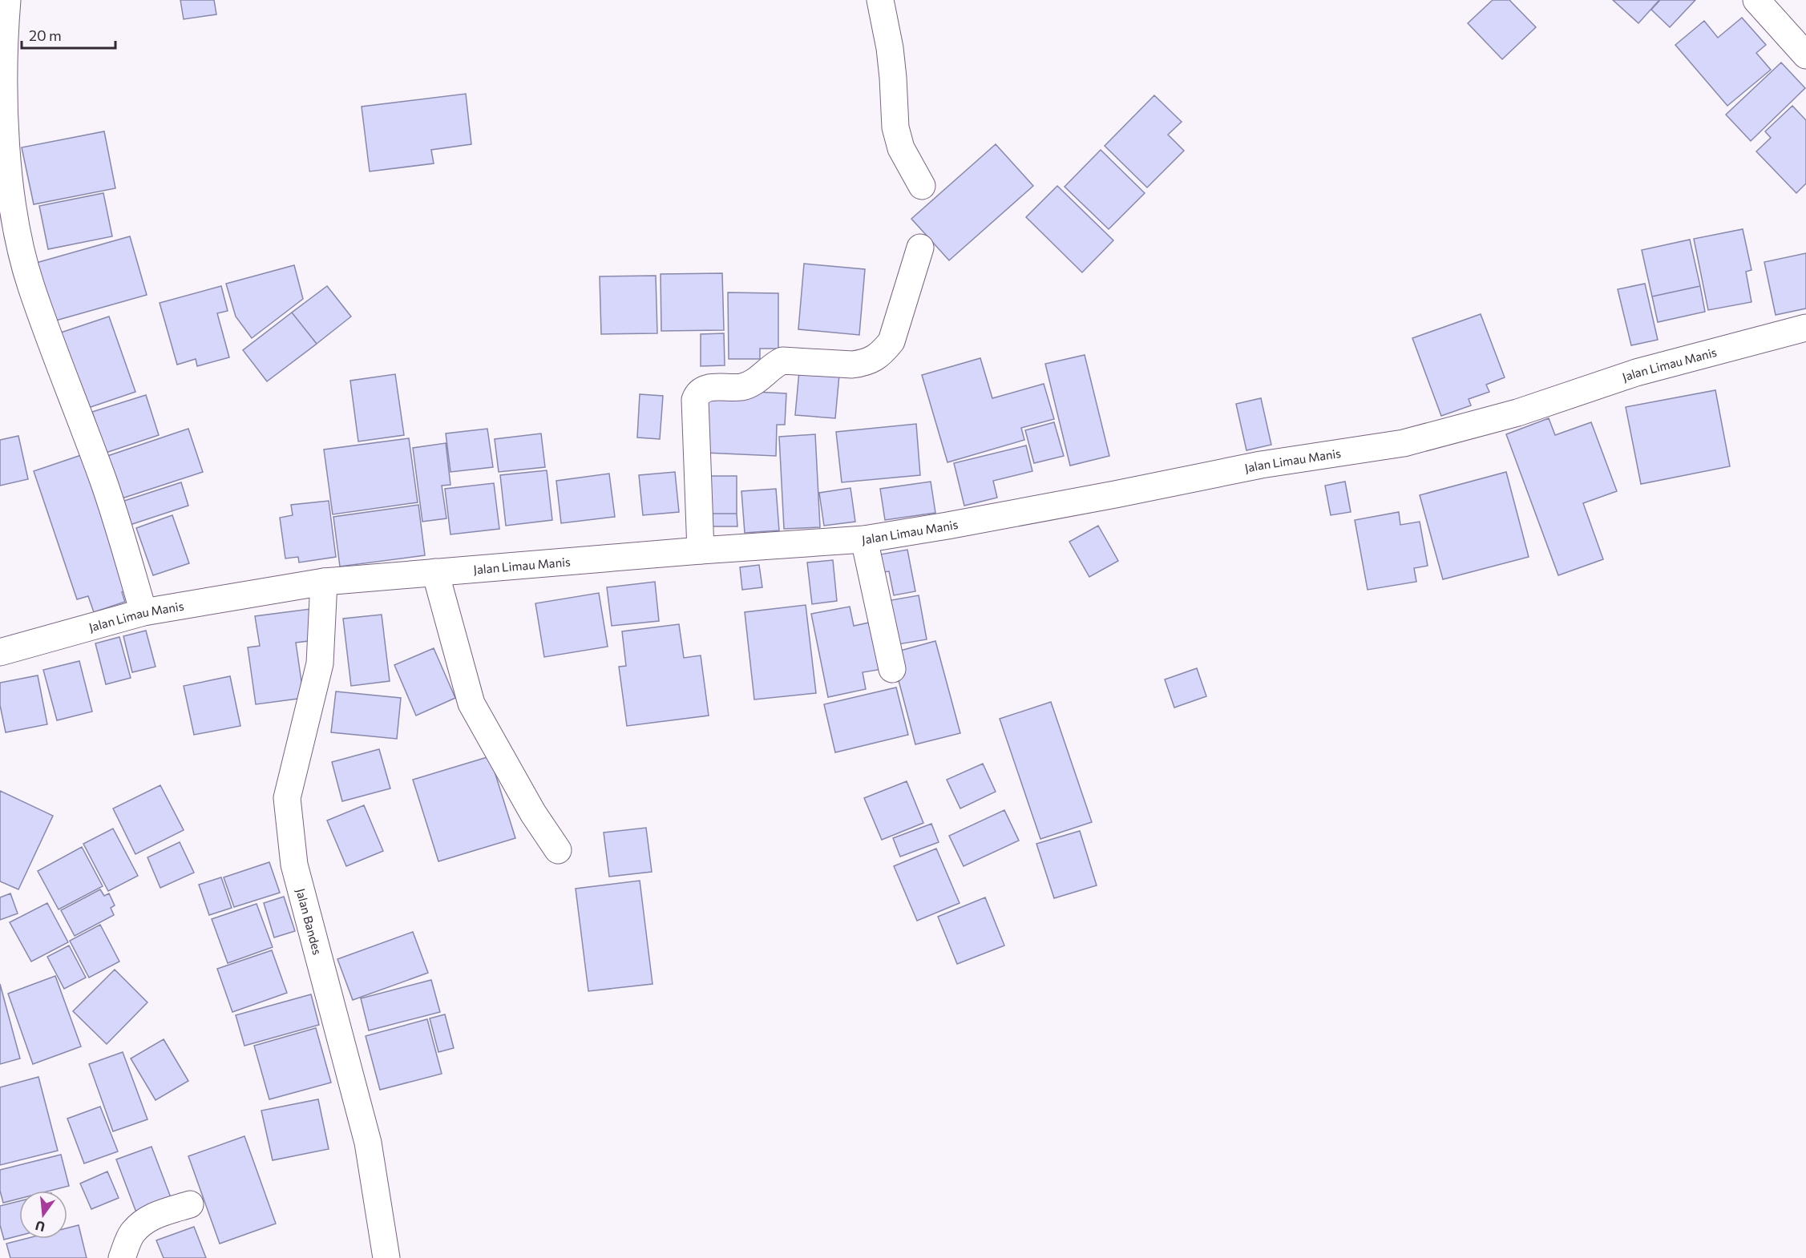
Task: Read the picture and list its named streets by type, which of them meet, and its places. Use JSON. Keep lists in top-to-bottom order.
{
  "streets": {
    "street": ["Jalan Limau Manis", "Jalan Bandes"]
  },
  "crossings": [
    ["Jalan Limau Manis", "Jalan Bandes"]
  ],
  "scale_bar": "20 m",
  "north": "bottom"
}
